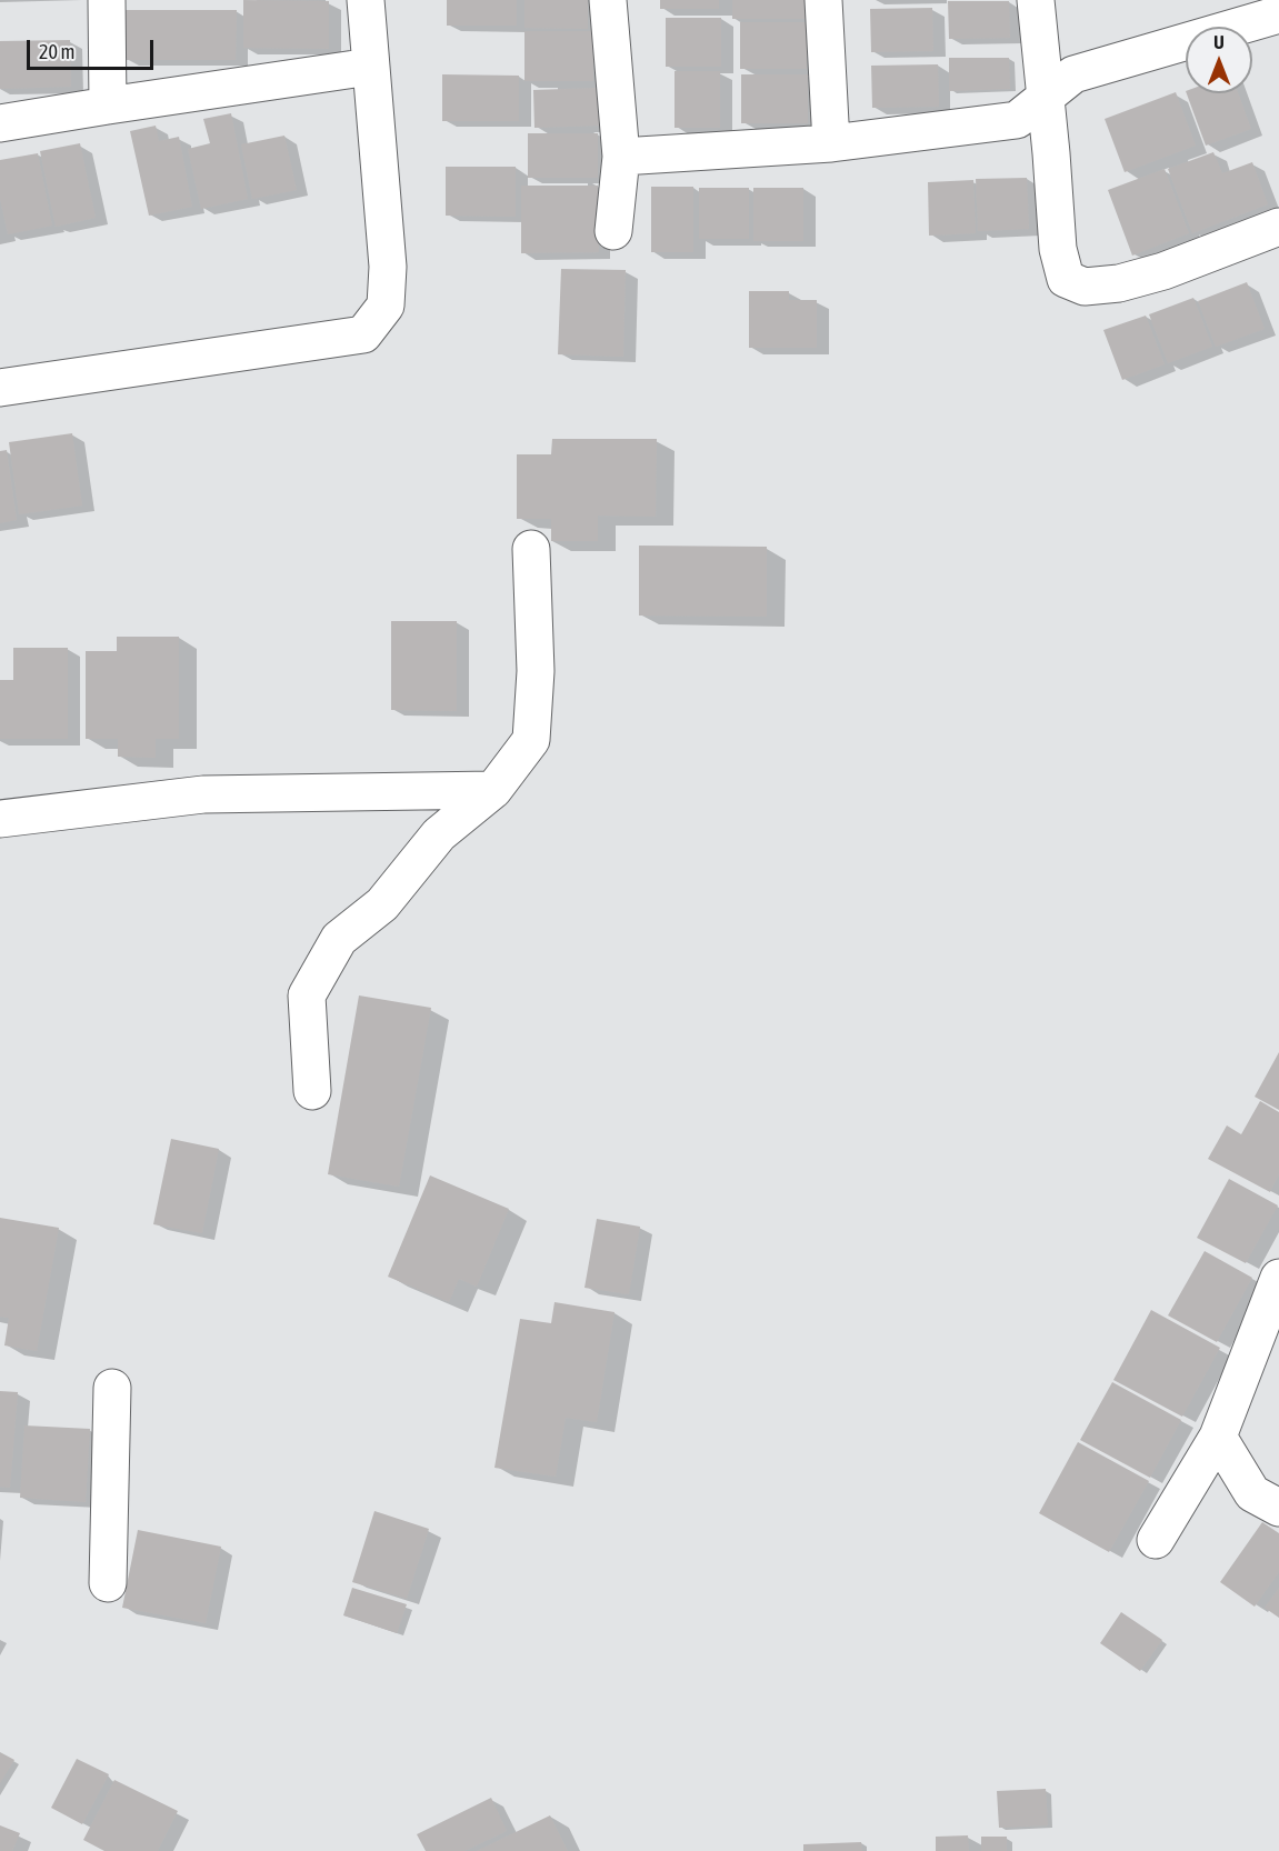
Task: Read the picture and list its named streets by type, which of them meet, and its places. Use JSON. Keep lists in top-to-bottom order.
{
  "scale_bar": "20 m",
  "north": "top"
}
